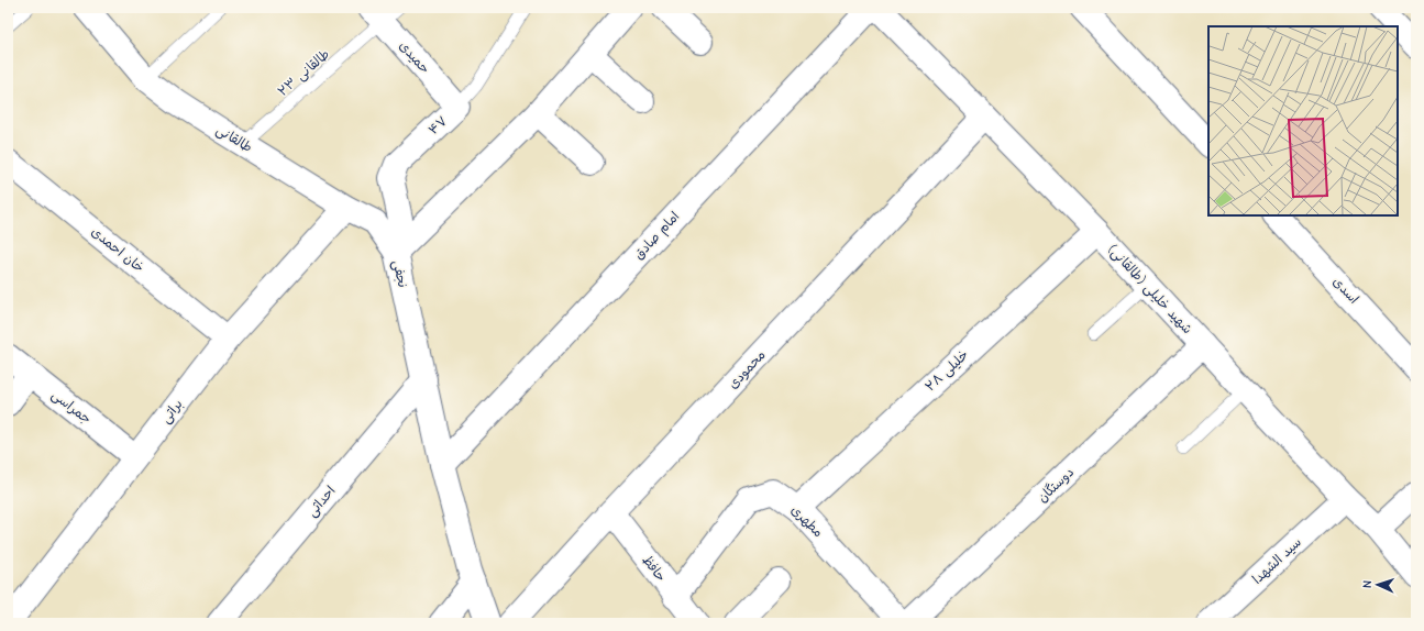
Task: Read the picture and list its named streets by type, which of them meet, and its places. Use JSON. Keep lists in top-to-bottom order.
{
  "streets": {
    "street": [
      "حمیدی",
      "۴۷",
      "طالقانی",
      "امام صادق",
      "خان احمدی",
      "نجفی",
      "شهید خلیلی (طالقانی)",
      "اسدی",
      "محمودی",
      "خلیلی ۲۸",
      "جمراسی",
      "براتی",
      "دوستگان",
      "احداثی",
      "مطهری",
      "سید الشهدا",
      "حافظ"
    ],
    "lane": ["طالقانی ۲۳"]
  },
  "crossings": [
    ["حمیدی", "طالقانی ۲۳"],
    ["حمیدی", "۴۷"],
    ["طالقانی ۲۳", "طالقانی"],
    ["۴۷", "طالقانی"],
    ["۴۷", "نجفی"],
    ["طالقانی", "نجفی"],
    ["طالقانی", "براتی"],
    ["امام صادق", "نجفی"],
    ["خان احمدی", "براتی"],
    ["نجفی", "احداثی"],
    ["شهید خلیلی (طالقانی)", "محمودی"],
    ["شهید خلیلی (طالقانی)", "خلیلی ۲۸"],
    ["شهید خلیلی (طالقانی)", "دوستگان"],
    ["شهید خلیلی (طالقانی)", "سید الشهدا"],
    ["محمودی", "حافظ"],
    ["خلیلی ۲۸", "مطهری"],
    ["جمراسی", "براتی"],
    ["مطهری", "حافظ"]
  ],
  "north": "left"
}
